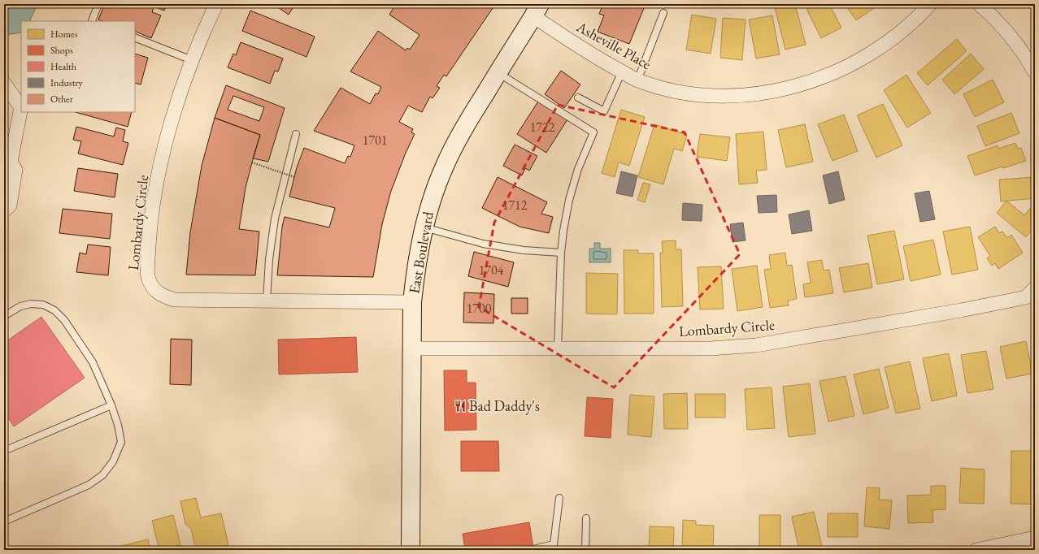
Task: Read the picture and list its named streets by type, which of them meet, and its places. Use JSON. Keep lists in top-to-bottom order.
{
  "streets": {
    "street": ["Asheville Place", "Lombardy Circle", "East Boulevard"]
  },
  "crossings": [
    ["Asheville Place", "East Boulevard"],
    ["Lombardy Circle", "East Boulevard"]
  ],
  "places": {
    "restaurant": ["Bad Daddy's"]
  },
  "house_numbers": [
    "1722",
    "1701",
    "1712",
    "1704",
    "1700"
  ],
  "legend": [
    "Homes",
    "Shops",
    "Health",
    "Industry",
    "Other"
  ]
}
